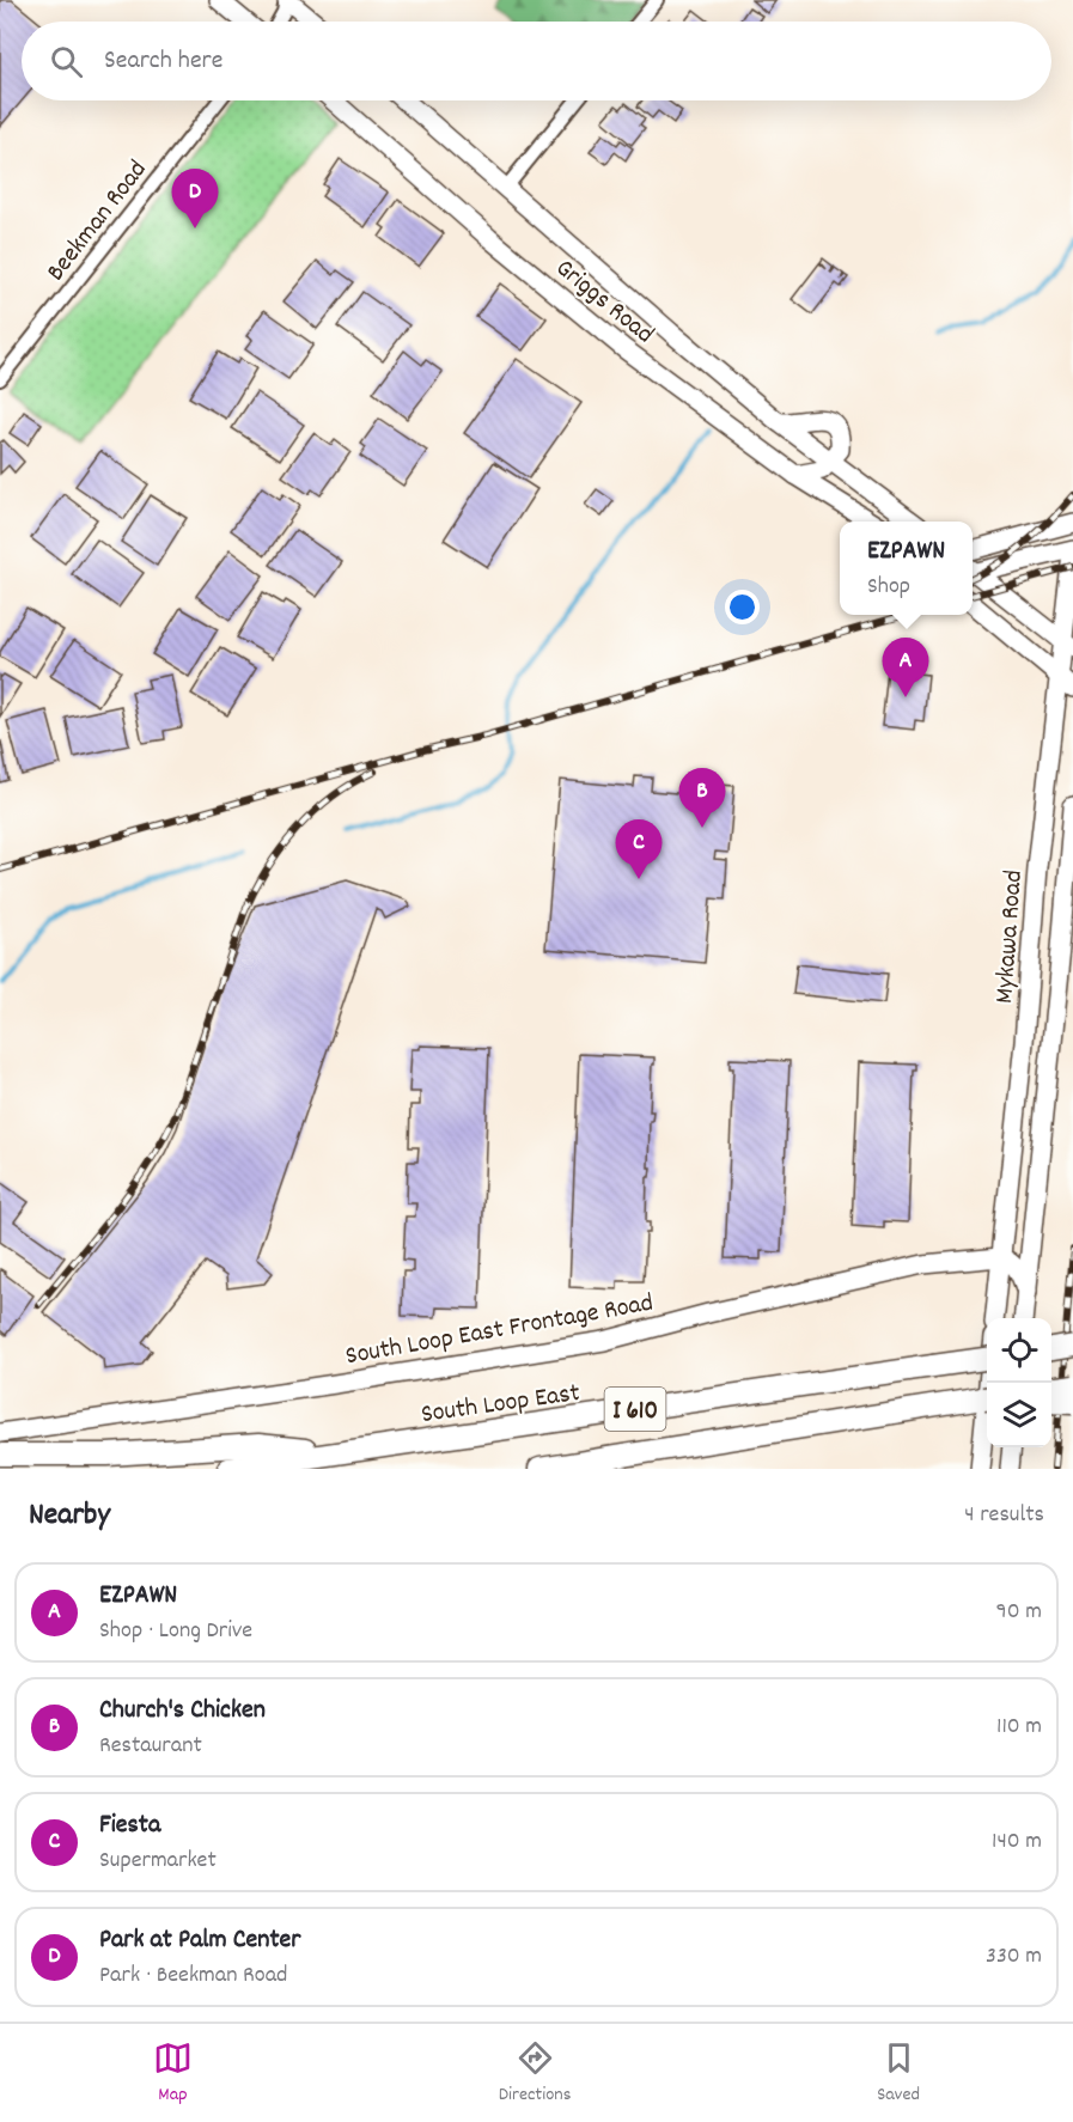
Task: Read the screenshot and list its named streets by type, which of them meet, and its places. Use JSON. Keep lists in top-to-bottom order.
{
  "streets": {
    "highway": ["South Loop East", "I 610"],
    "main road": ["Griggs Road", "Mykawa Road", "South Loop East Frontage Road"],
    "street": ["Beekman Road"]
  },
  "crossings": [
    ["Mykawa Road", "South Loop East Frontage Road"]
  ],
  "page": {
    "search": "Search here",
    "pins": [
      "D",
      "A",
      "B",
      "C"
    ],
    "popup": ["EZPAWN", "Shop"],
    "heading": ["Nearby", "4 results"],
    "list": [
      {
        "mark": "A",
        "name": "EZPAWN",
        "note": "Shop · Long Drive",
        "value": "90 m"
      },
      {
        "mark": "B",
        "name": "Church's Chicken",
        "note": "Restaurant",
        "value": "110 m"
      },
      {
        "mark": "C",
        "name": "Fiesta",
        "note": "Supermarket",
        "value": "140 m"
      },
      {
        "mark": "D",
        "name": "Park at Palm Center",
        "note": "Park · Beekman Road",
        "value": "330 m"
      }
    ],
    "nav": ["Map", "Directions", "Saved"]
  }
}
